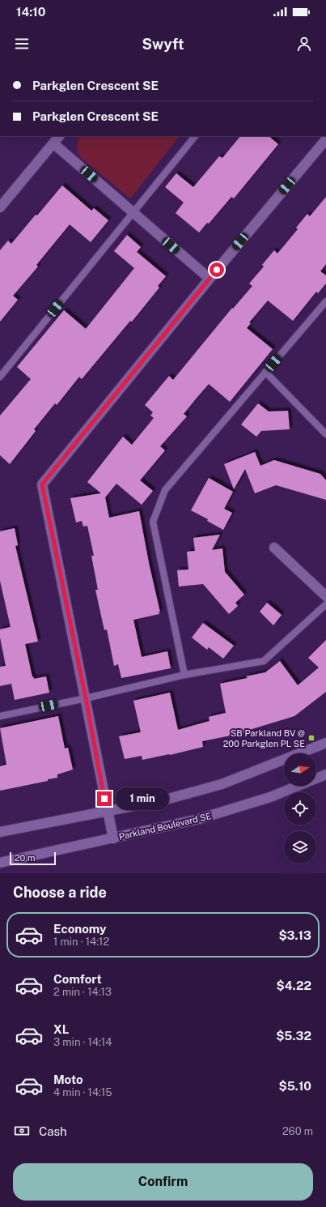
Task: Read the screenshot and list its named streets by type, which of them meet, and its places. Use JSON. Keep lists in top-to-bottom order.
{
  "streets": {
    "street": ["Parkland Boulevard SE"]
  },
  "places": {
    "transit": ["SB Parkland BV @ 200 Parkglen PL SE"]
  },
  "scale_bar": "20 m",
  "north": "right",
  "page": {
    "status": "14:10",
    "header": "Swyft",
    "banner": ["Parkglen Crescent SE", "Parkglen Crescent SE"],
    "bubble": "1 min",
    "scale": "20 m",
    "heading": "Choose a ride",
    "list": [
      {
        "name": "Economy",
        "note": "1 min · 14:12",
        "value": "$3.13"
      },
      {
        "name": "Comfort",
        "note": "2 min · 14:13",
        "value": "$4.22"
      },
      {
        "name": "XL",
        "note": "3 min · 14:14",
        "value": "$5.32"
      },
      {
        "name": "Moto",
        "note": "4 min · 14:15",
        "value": "$5.10"
      }
    ],
    "pay": ["Cash", "260 m"],
    "buttons": "Confirm"
  }
}
